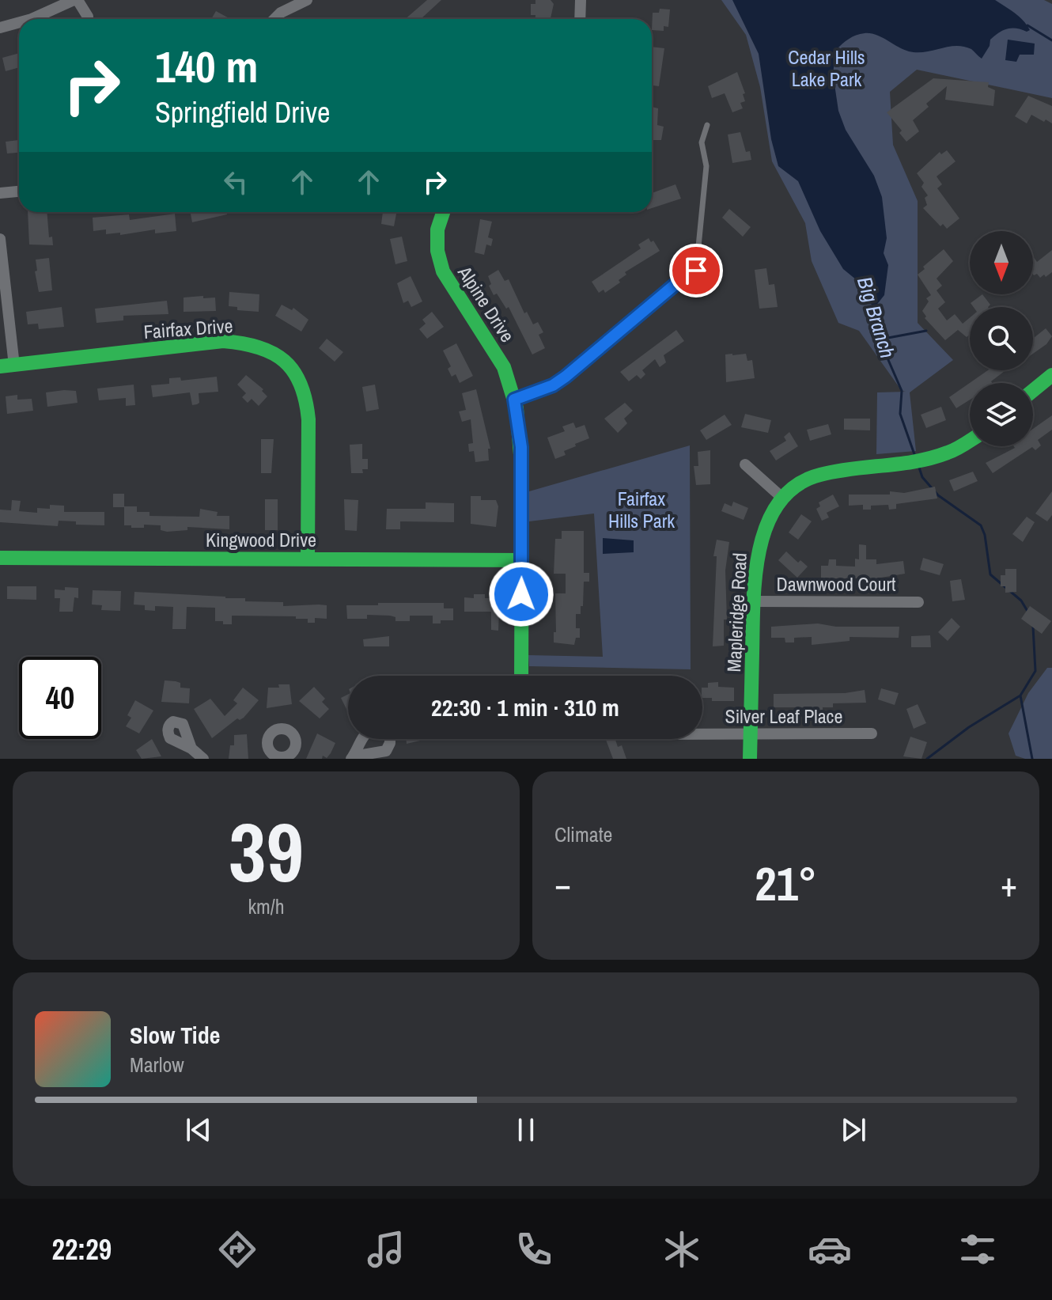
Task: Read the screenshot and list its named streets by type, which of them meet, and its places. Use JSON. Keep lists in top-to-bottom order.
{
  "streets": {
    "street": [
      "Alpine Drive",
      "Fairfax Drive",
      "Kingwood Drive",
      "Dawnwood Court",
      "Mapleridge Road",
      "Silver Leaf Place"
    ]
  },
  "crossings": [
    ["Alpine Drive", "Kingwood Drive"],
    ["Fairfax Drive", "Kingwood Drive"],
    ["Dawnwood Court", "Mapleridge Road"],
    ["Mapleridge Road", "Silver Leaf Place"]
  ],
  "water": ["Big Branch"],
  "parks": ["Cedar Hills Lake Park", "Fairfax Hills Park"],
  "north": "bottom",
  "page": {
    "turn": ["140 m", "Springfield Drive"],
    "limit": "40",
    "trip": "22:30 · 1 min · 310 m",
    "tile": [
      ["39", "km/h"],
      "Climate"
    ],
    "heat": ["−", "21°", "+"],
    "song": ["Slow Tide", "Marlow"],
    "tabs": "22:29"
  }
}
